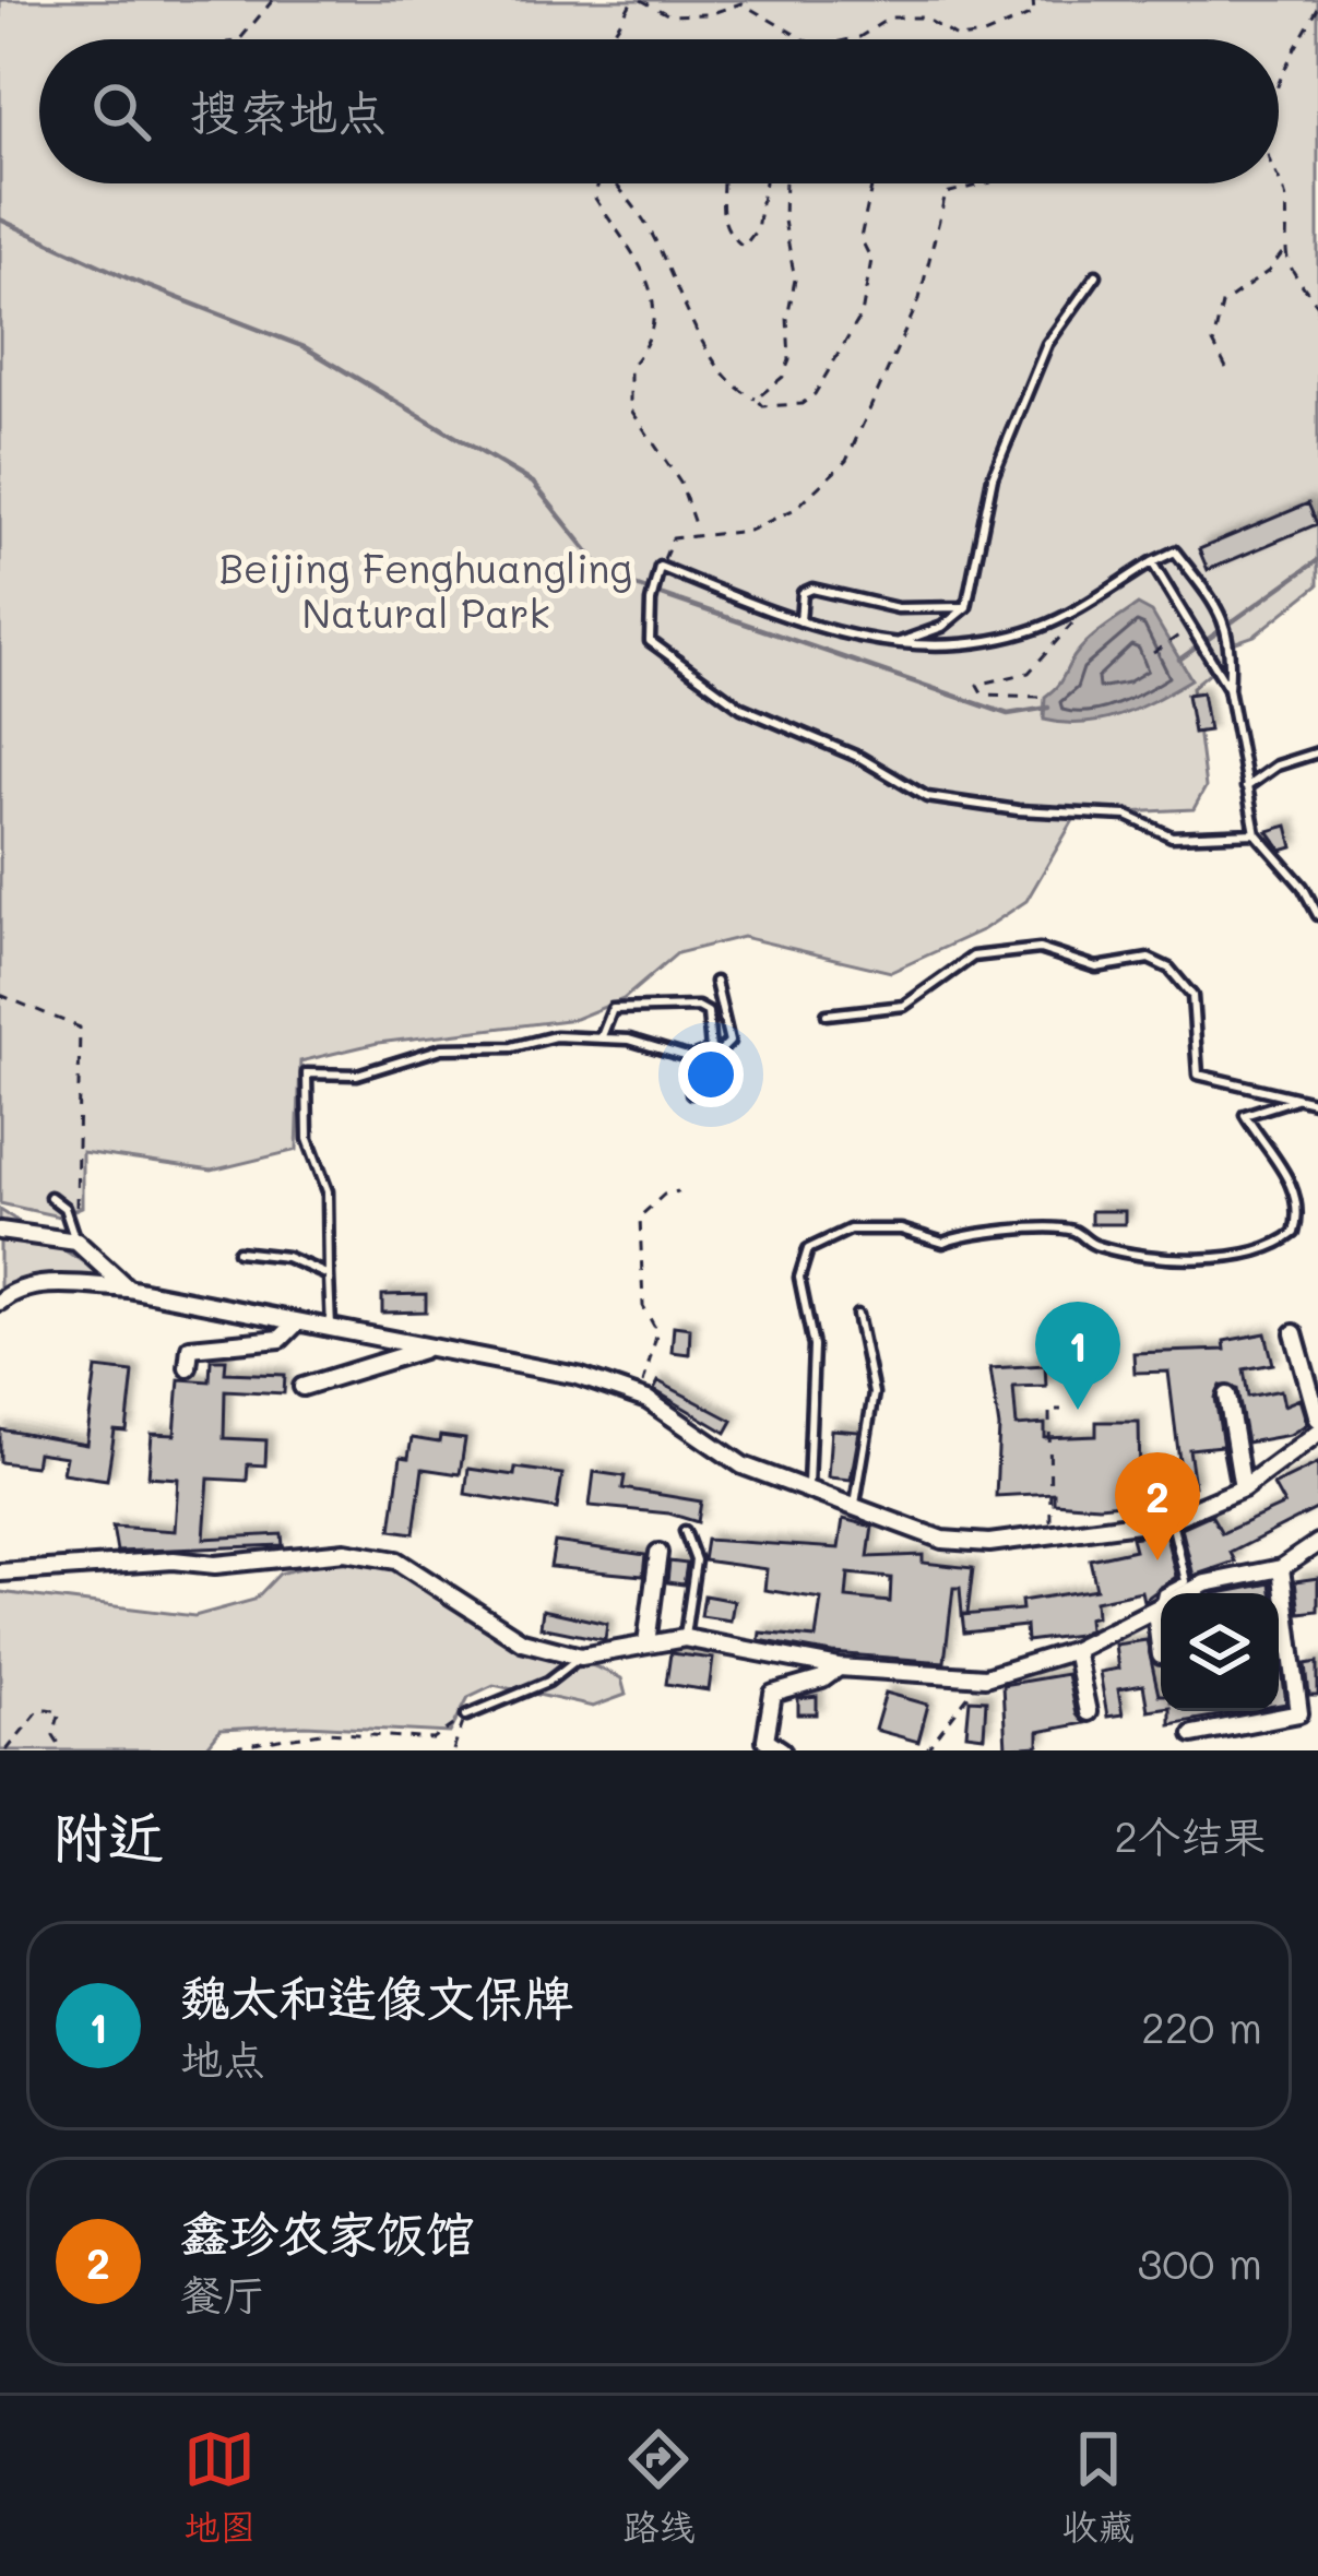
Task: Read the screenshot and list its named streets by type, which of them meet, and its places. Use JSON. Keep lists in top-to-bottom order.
{
  "parks": ["Beijing Fenghuangling Natural Park"],
  "page": {
    "search": "搜索地点",
    "pins": ["1", "2"],
    "heading": ["附近", "2个结果"],
    "list": [
      {
        "mark": "1",
        "name": "魏太和造像文保牌",
        "note": "地点",
        "value": "220 m"
      },
      {
        "mark": "2",
        "name": "鑫珍农家饭馆",
        "note": "餐厅",
        "value": "300 m"
      }
    ],
    "nav": ["地图", "路线", "收藏"]
  }
}
